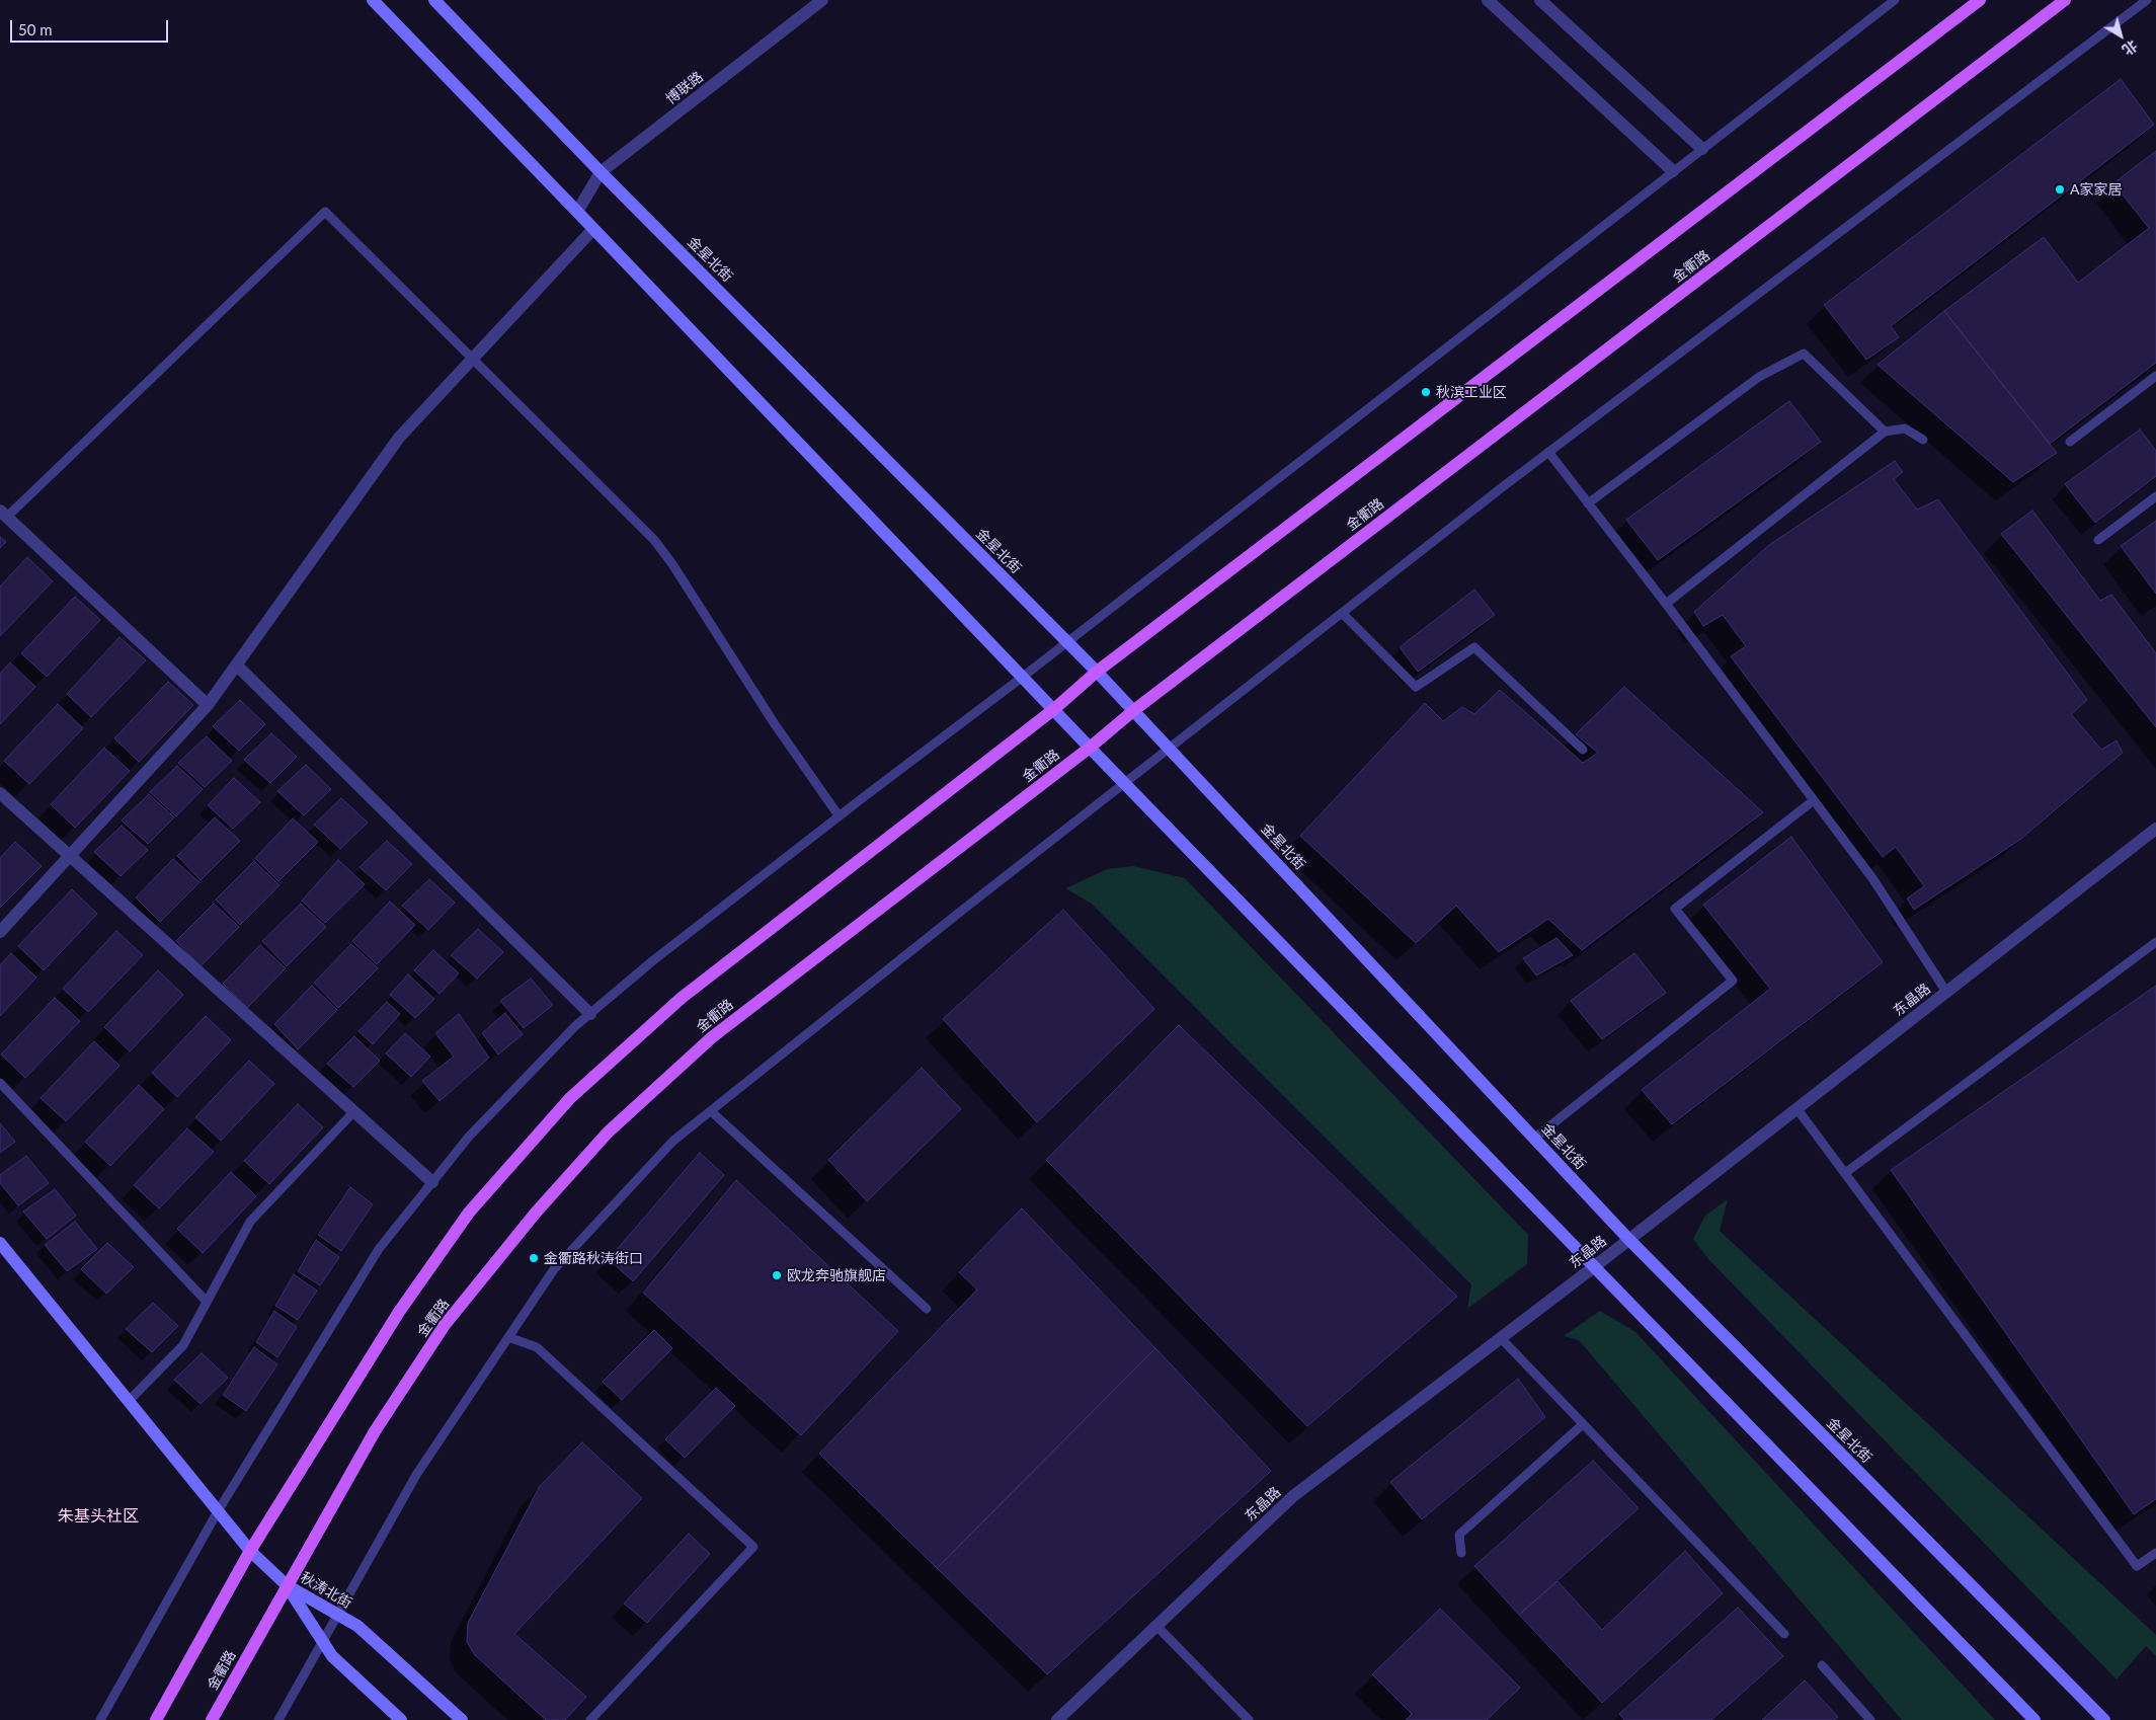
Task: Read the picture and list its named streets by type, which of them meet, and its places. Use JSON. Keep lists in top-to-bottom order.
{
  "streets": {
    "main road": ["金星北街", "金衢路", "秋涛北街"],
    "street": ["博联路", "东晶路"]
  },
  "crossings": [
    ["博联路", "金星北街"],
    ["金星北街", "金衢路"],
    ["金星北街", "东晶路"],
    ["金衢路", "秋涛北街"]
  ],
  "districts": ["朱基头社区"],
  "places": [
    "A家家居",
    "秋滨工业区",
    "金衢路秋涛街口",
    "欧龙奔驰旗舰店"
  ],
  "scale_bar": "50 m",
  "north": "bottom right"
}
